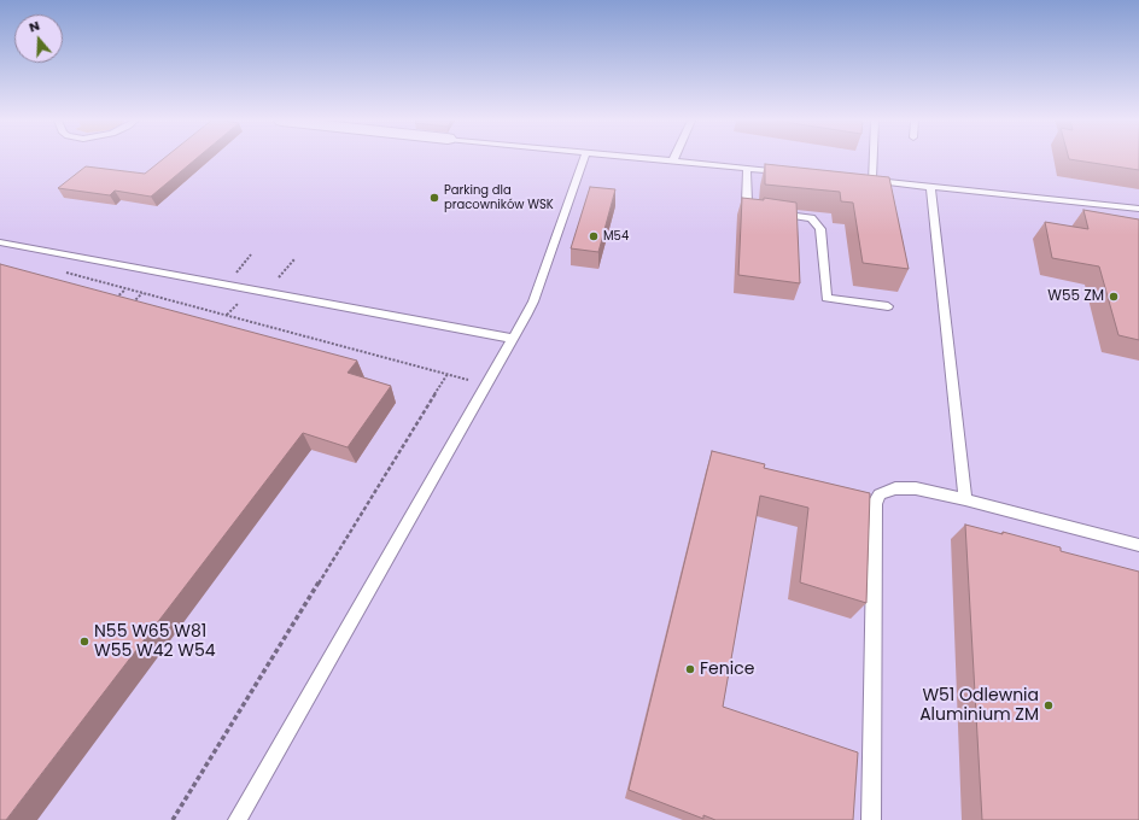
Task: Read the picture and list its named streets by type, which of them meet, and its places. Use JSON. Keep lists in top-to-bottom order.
{
  "places": [
    "Parking dla pracowników WSK",
    "M54",
    "W55 ZM",
    "N55 W65 W81 W55 W42 W54",
    "Fenice",
    "W51 Odlewnia Aluminium ZM"
  ],
  "north": "top"
}
